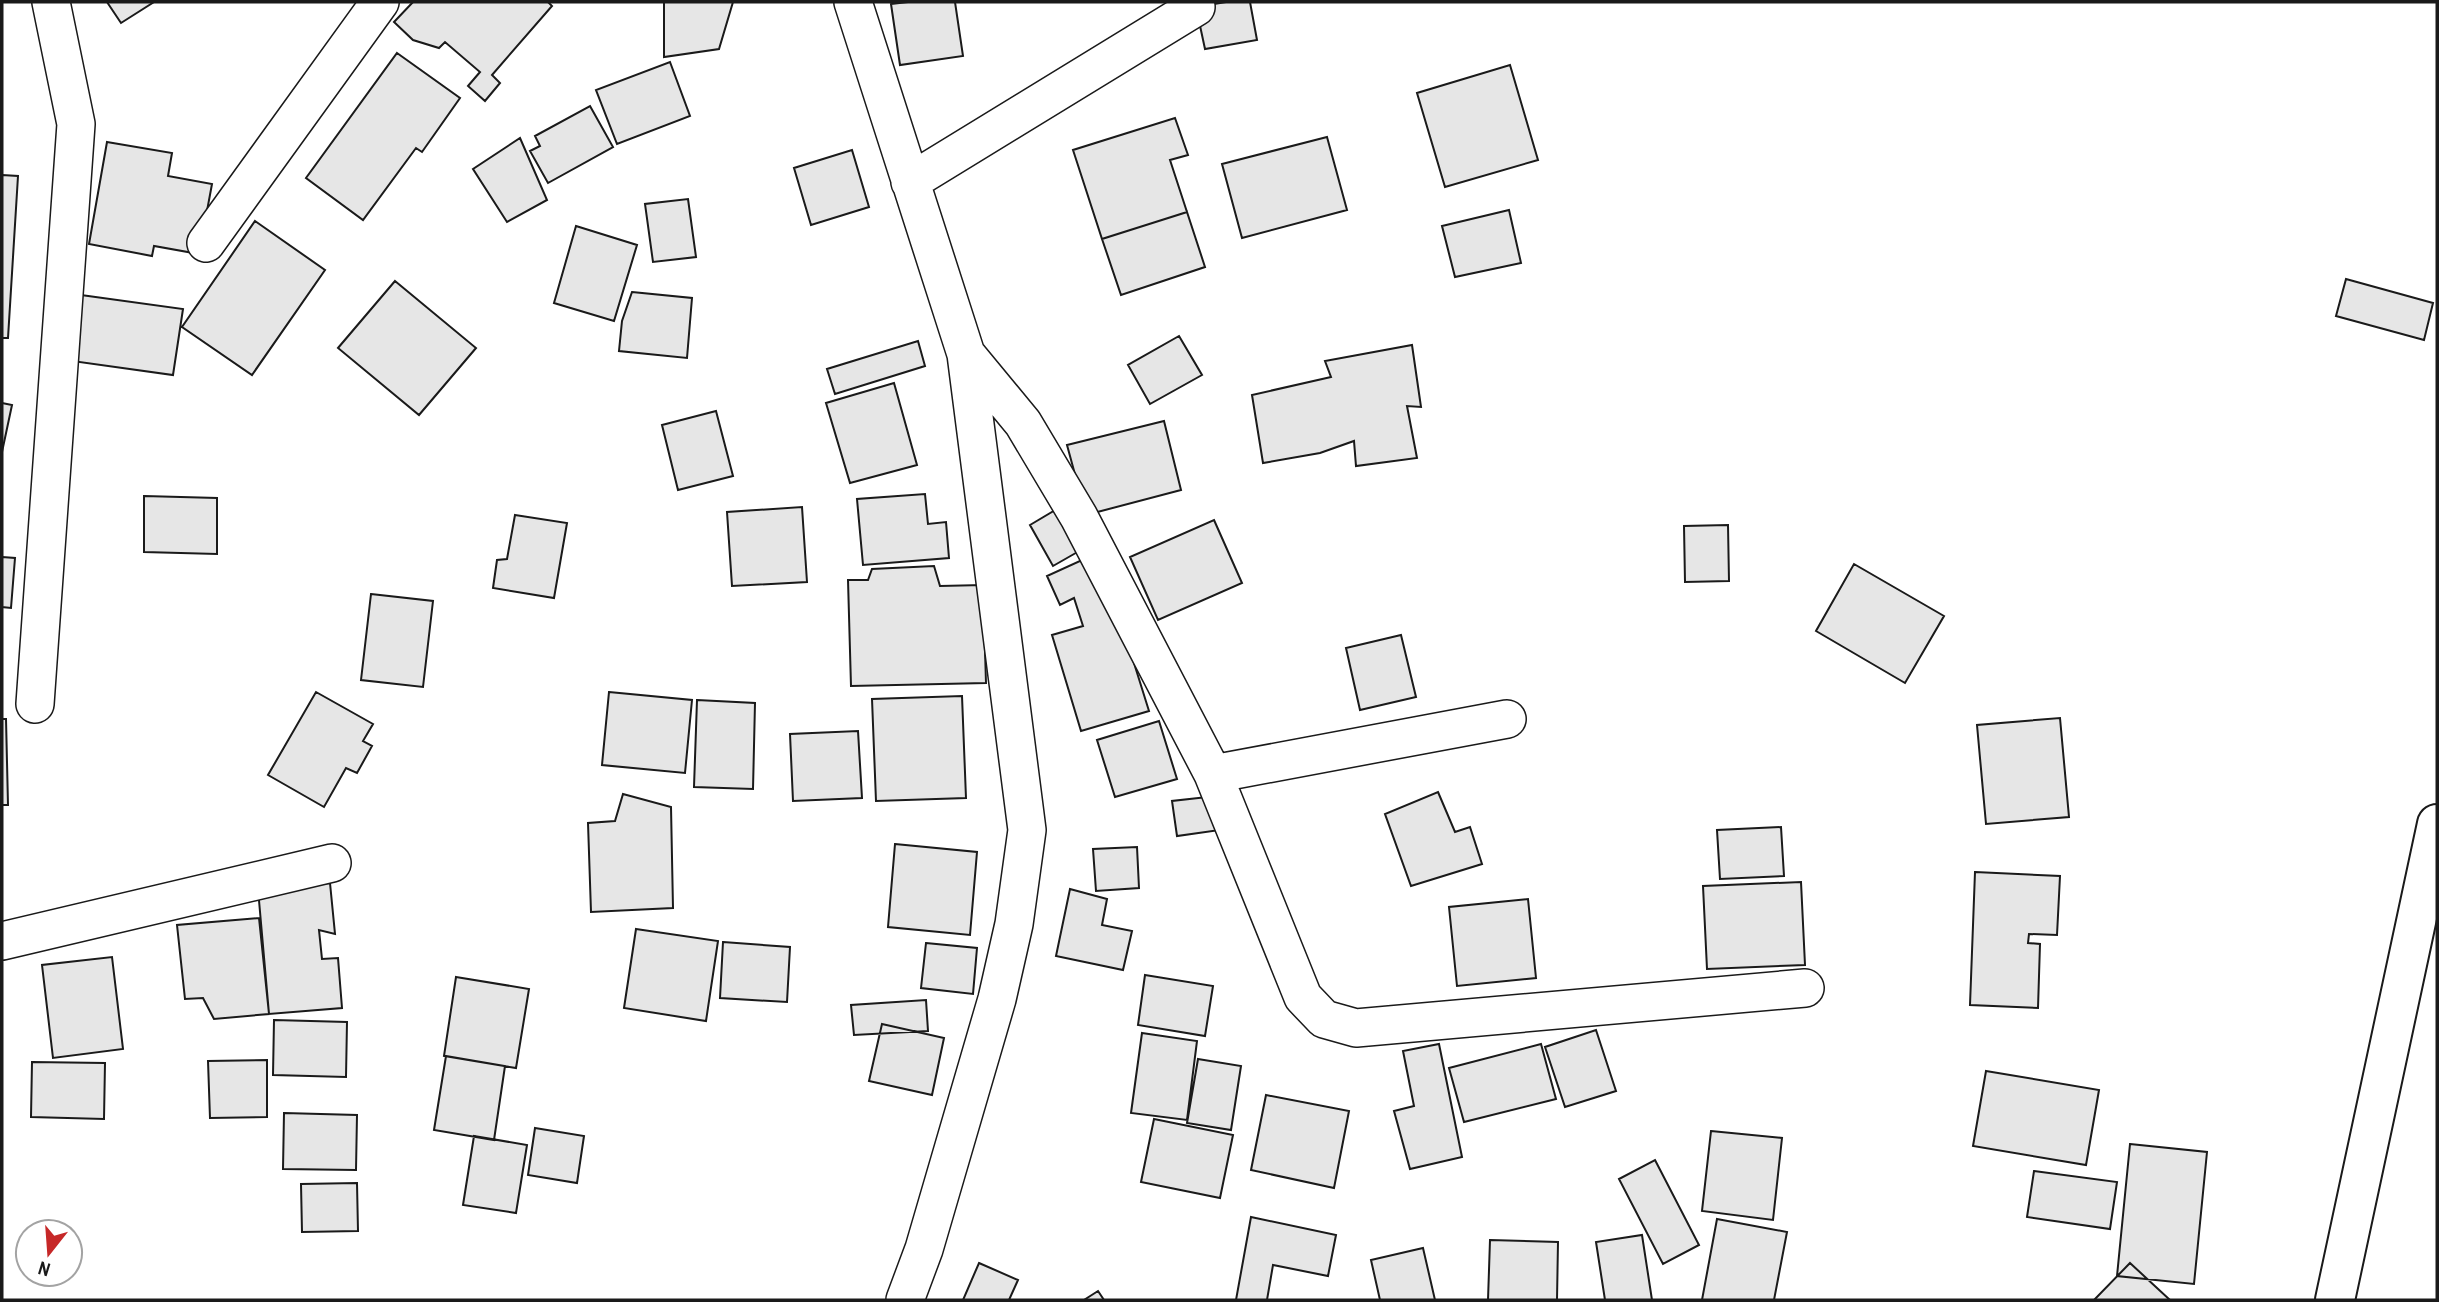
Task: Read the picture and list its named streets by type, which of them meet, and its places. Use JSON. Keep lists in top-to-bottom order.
{
  "north": "bottom"
}
